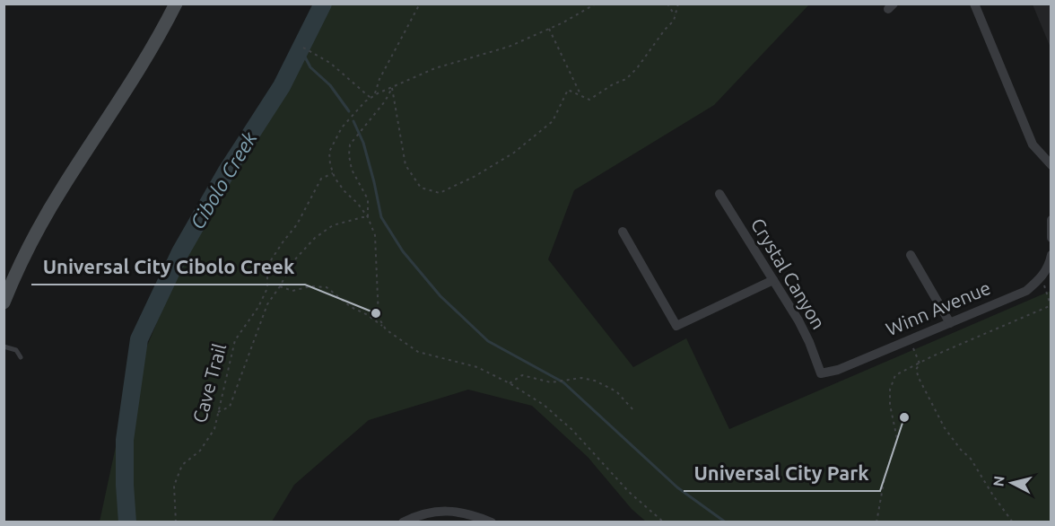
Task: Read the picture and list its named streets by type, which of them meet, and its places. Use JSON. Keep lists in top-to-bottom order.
{
  "streets": {
    "street": ["Crystal Canyon", "Winn Avenue"],
    "path": ["Cave Trail"]
  },
  "crossings": [
    ["Crystal Canyon", "Winn Avenue"]
  ],
  "water": ["Cibolo Creek"],
  "places": ["Universal City Cibolo Creek", "Universal City Park"],
  "north": "left"
}
